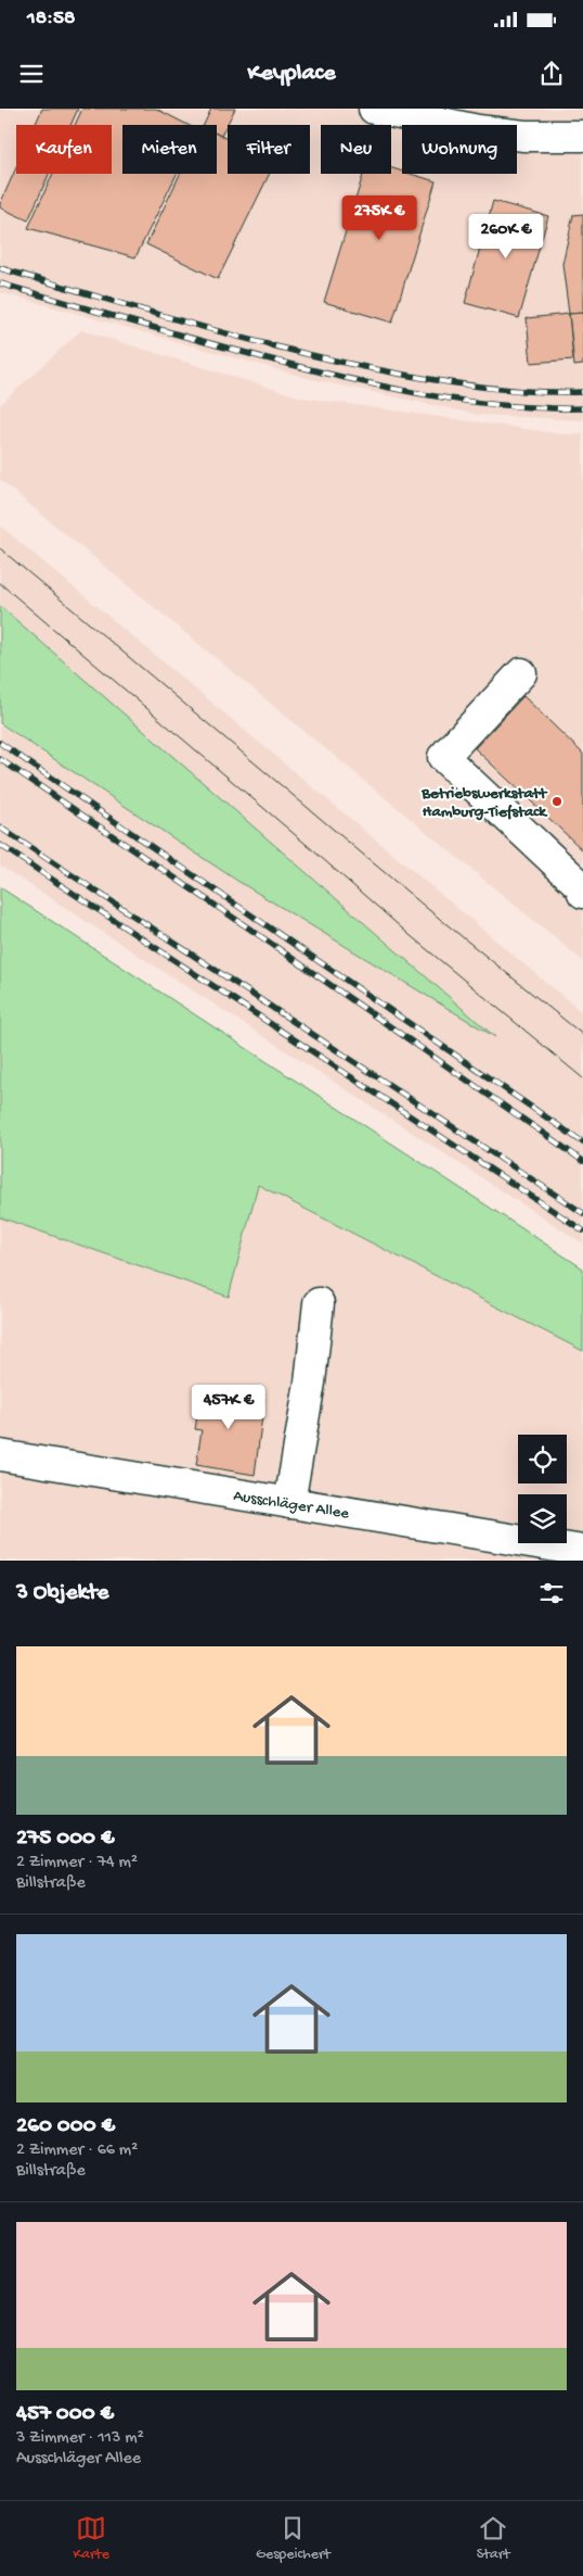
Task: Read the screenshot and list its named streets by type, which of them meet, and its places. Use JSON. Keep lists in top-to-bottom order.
{
  "streets": {
    "street": ["Ausschläger Allee"]
  },
  "places": ["Betriebswerkstatt Hamburg-Tiefstack"],
  "page": {
    "status": "18:58",
    "header": "Keyplace",
    "chip": [
      "Kaufen",
      "Mieten",
      "Filter",
      "Neu",
      "Wohnung"
    ],
    "price": ["275K €", "260K €", "457K €"],
    "heading": "3 Objekte",
    "list": [
      {
        "name": "275 000 €",
        "note": "2 Zimmer · 74 m² · Billstraße"
      },
      {
        "name": "260 000 €",
        "note": "2 Zimmer · 66 m² · Billstraße"
      },
      {
        "name": "457 000 €",
        "note": "3 Zimmer · 113 m² · Ausschläger Allee"
      }
    ],
    "tabs": ["Karte", "Gespeichert", "Start"]
  }
}
